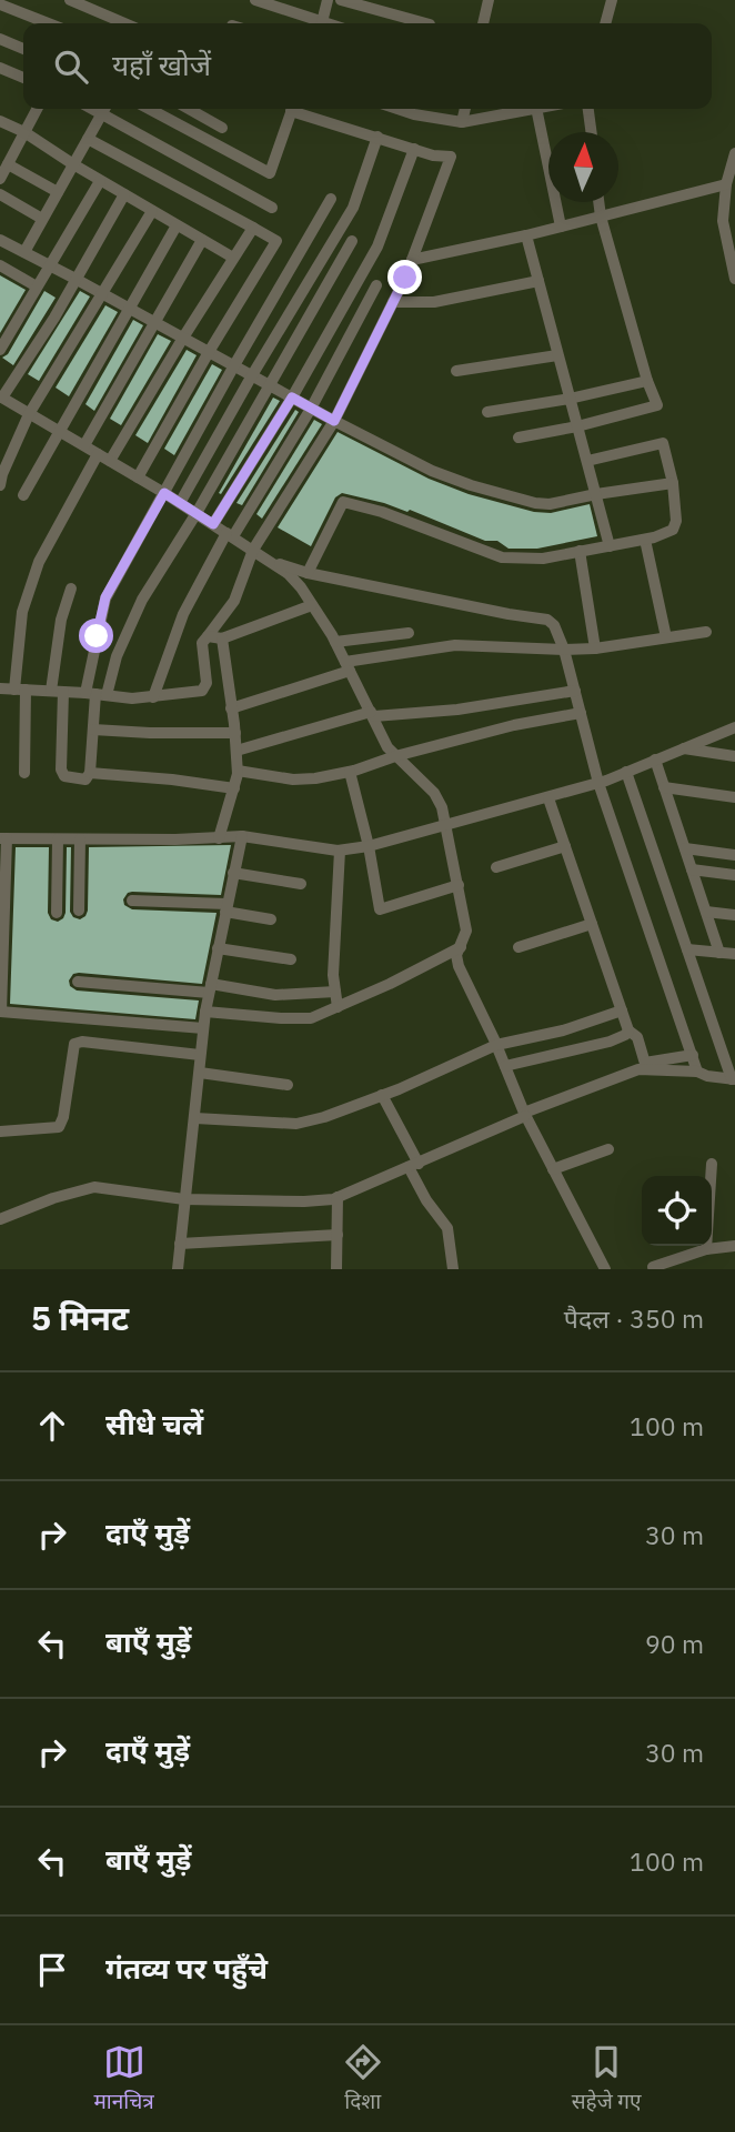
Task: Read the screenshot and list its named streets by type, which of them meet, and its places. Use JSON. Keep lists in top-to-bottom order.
{
  "north": "top",
  "page": {
    "search": "यहाँ खोजें",
    "heading": ["5 मिनट", "पैदल · 350 m"],
    "list": [
      ["सीधे चलें", "100 m"],
      ["दाएँ मुड़ें", "30 m"],
      ["बाएँ मुड़ें", "90 m"],
      ["दाएँ मुड़ें", "30 m"],
      ["बाएँ मुड़ें", "100 m"],
      "गंतव्य पर पहुँचे"
    ],
    "nav": ["मानचित्र", "दिशा", "सहेजे गए"]
  }
}
